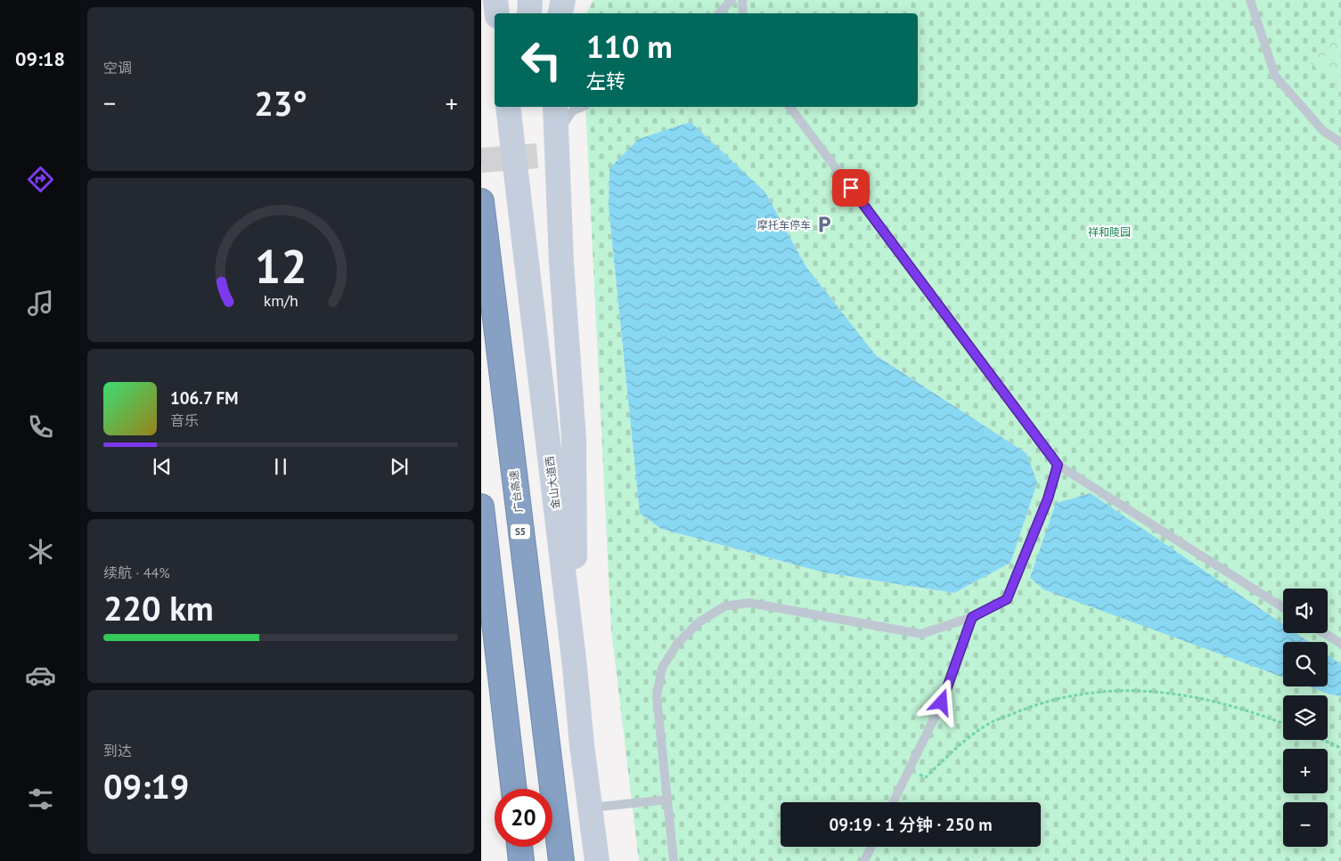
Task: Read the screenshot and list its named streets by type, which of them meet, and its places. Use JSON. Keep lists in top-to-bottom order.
{
  "streets": {
    "highway": ["广台高速", "S5"],
    "main road": ["金山大道西"]
  },
  "parks": ["祥和陵园"],
  "places": {
    "parking": ["摩托车停车"]
  },
  "page": {
    "tabs": "09:18",
    "tile": [
      "空调",
      ["续航 · 44%", "220 km"],
      ["到达", "09:19"]
    ],
    "turn": ["110 m", "左转"],
    "heat": ["−", "23°", "+"],
    "song": ["106.7 FM", "音乐"],
    "map_buttons": ["+", "−"],
    "limit": "20",
    "trip": "09:19 · 1 分钟 · 250 m",
    "gauge": ["12", "km/h"]
  }
}
